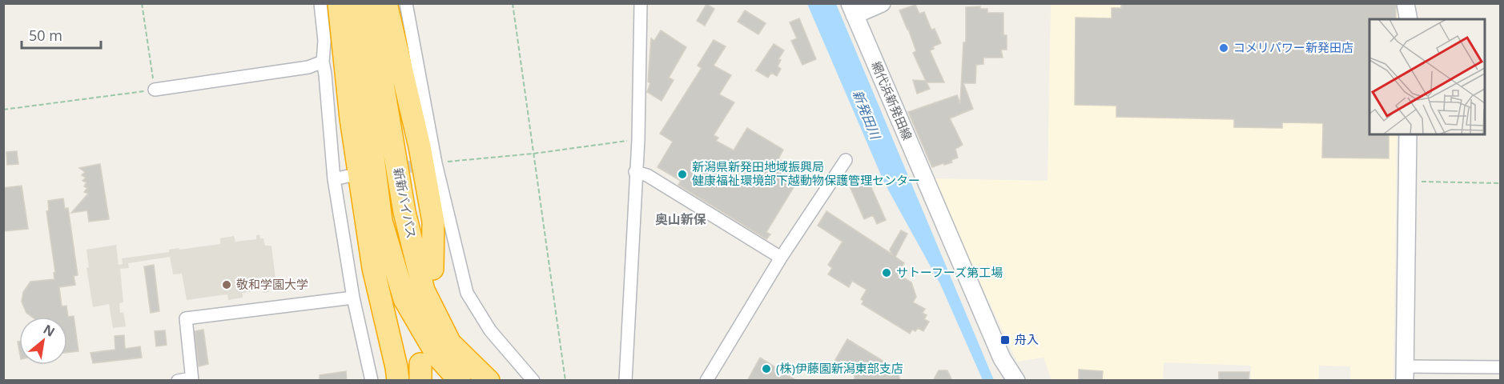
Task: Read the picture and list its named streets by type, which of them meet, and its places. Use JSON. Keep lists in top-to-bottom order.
{
  "streets": {
    "highway": ["新新バイパス"],
    "main road": ["網代浜新発田線"]
  },
  "districts": ["奥山新保"],
  "water": ["新発田川"],
  "places": {
    "other": [
      "コメリパワー新発田店",
      "新潟県新発田地域振興局 健康福祉環境部下越動物保護管理センター",
      "サトーフーズ第工場",
      "敬和学園大学",
      "(株)伊藤園新潟東部支店"
    ],
    "transit": ["舟入"]
  },
  "scale_bar": "50 m",
  "north": "top right"
}
